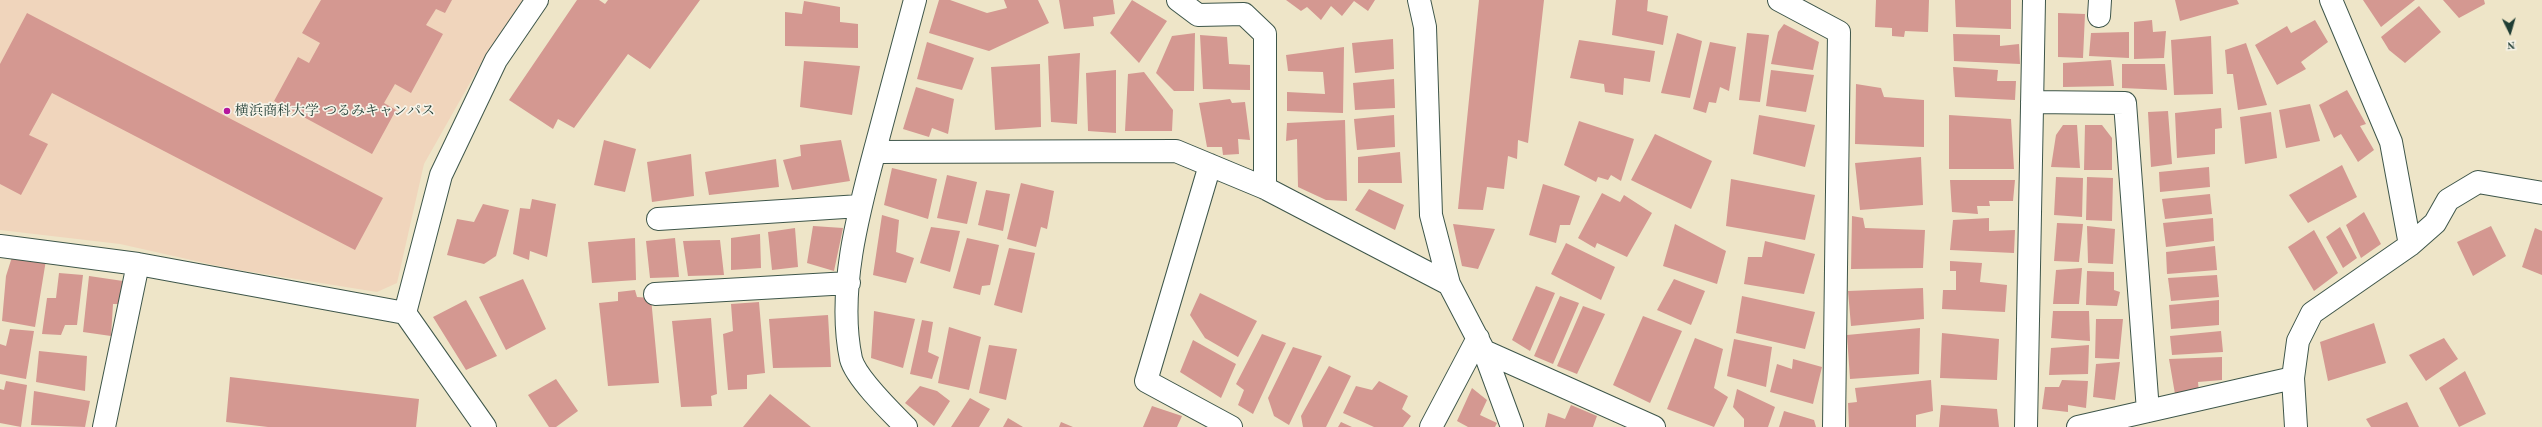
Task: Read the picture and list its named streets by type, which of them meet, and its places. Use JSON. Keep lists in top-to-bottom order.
{
  "places": ["横浜商科大学 つるみキャンパス"],
  "north": "bottom"
}
